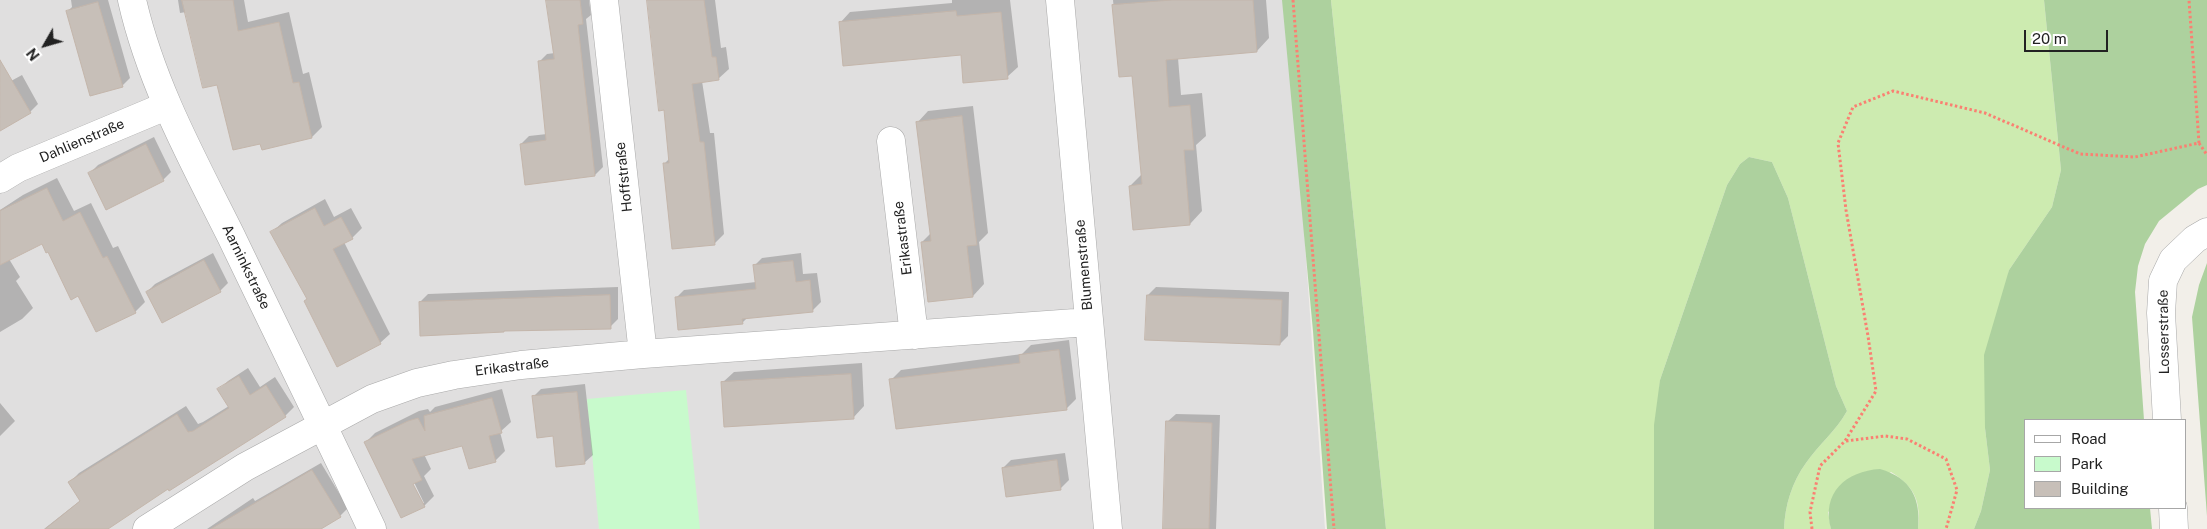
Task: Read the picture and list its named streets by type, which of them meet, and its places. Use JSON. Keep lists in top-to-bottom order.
{
  "streets": {
    "street": [
      "Dahlienstraße",
      "Hoffstraße",
      "Erikastraße",
      "Blumenstraße",
      "Aarninkstraße",
      "Losserstraße"
    ]
  },
  "crossings": [
    ["Dahlienstraße", "Aarninkstraße"],
    ["Hoffstraße", "Erikastraße"],
    ["Erikastraße", "Blumenstraße"],
    ["Erikastraße", "Aarninkstraße"]
  ],
  "legend": ["Road", "Park", "Building"],
  "scale_bar": "20 m",
  "north": "bottom left"
}
